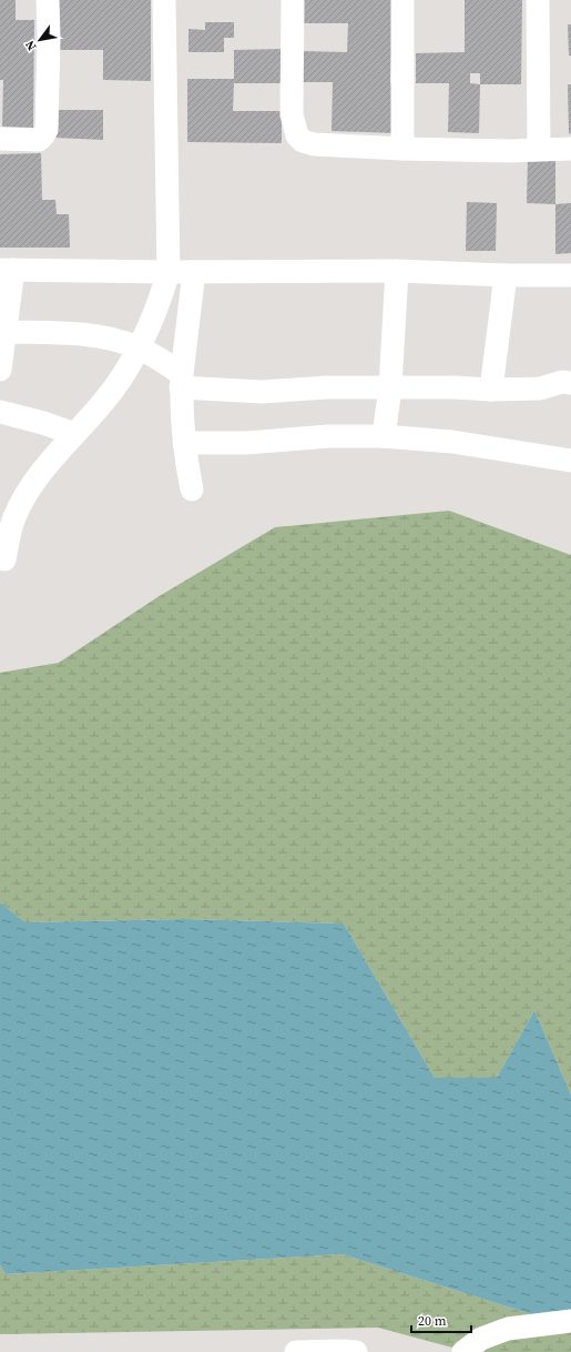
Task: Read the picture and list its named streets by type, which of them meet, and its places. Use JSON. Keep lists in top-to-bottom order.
{
  "scale_bar": "20 m",
  "north": "bottom left"
}
